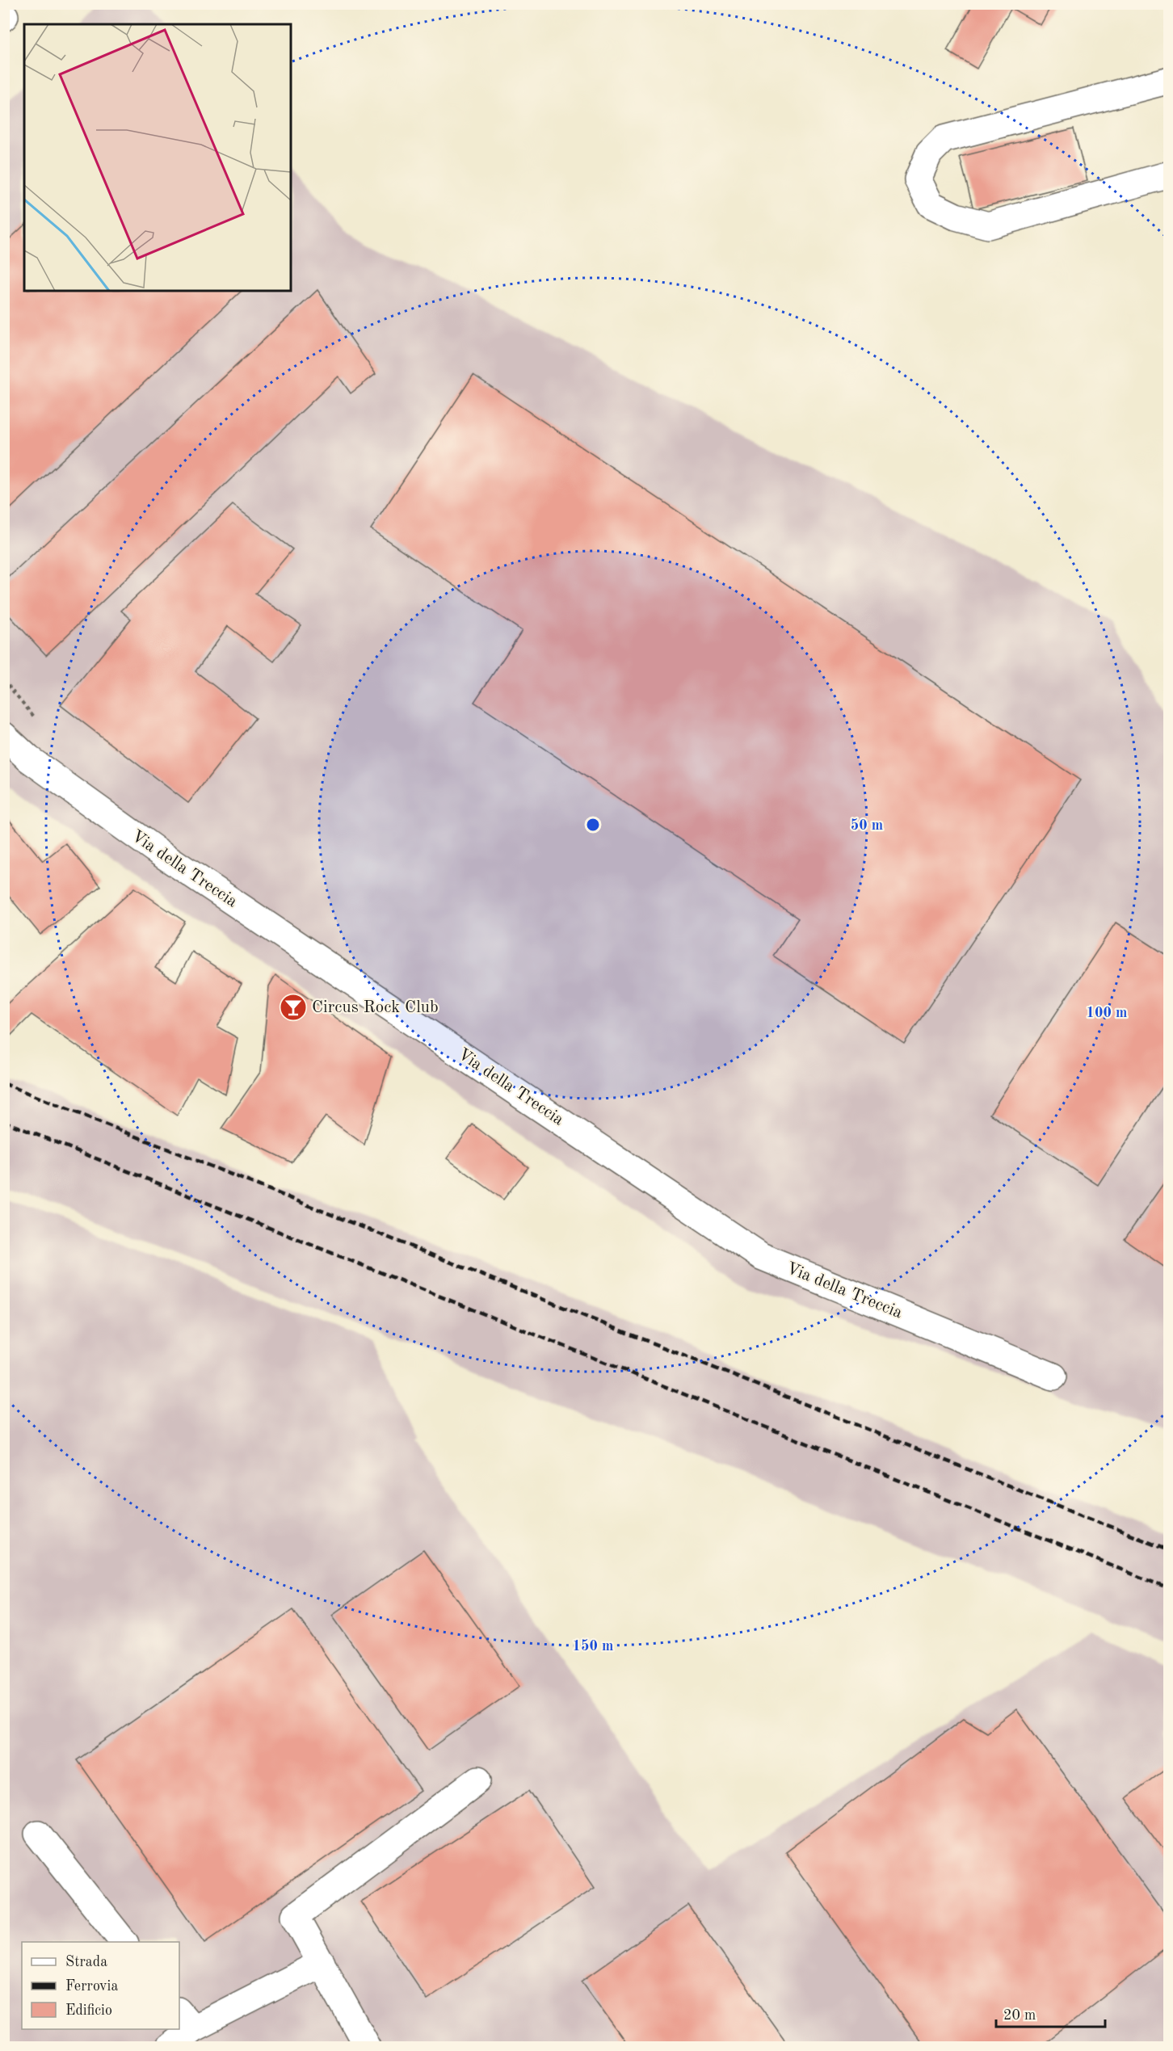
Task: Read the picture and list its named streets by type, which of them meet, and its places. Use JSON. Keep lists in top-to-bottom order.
{
  "streets": {
    "street": ["Via della Treccia"]
  },
  "places": {
    "bar": ["Circus Rock Club"]
  },
  "legend": ["Strada", "Ferrovia", "Edificio"],
  "scale_bar": "20 m",
  "rings": ["50 m", "100 m", "150 m"]
}
